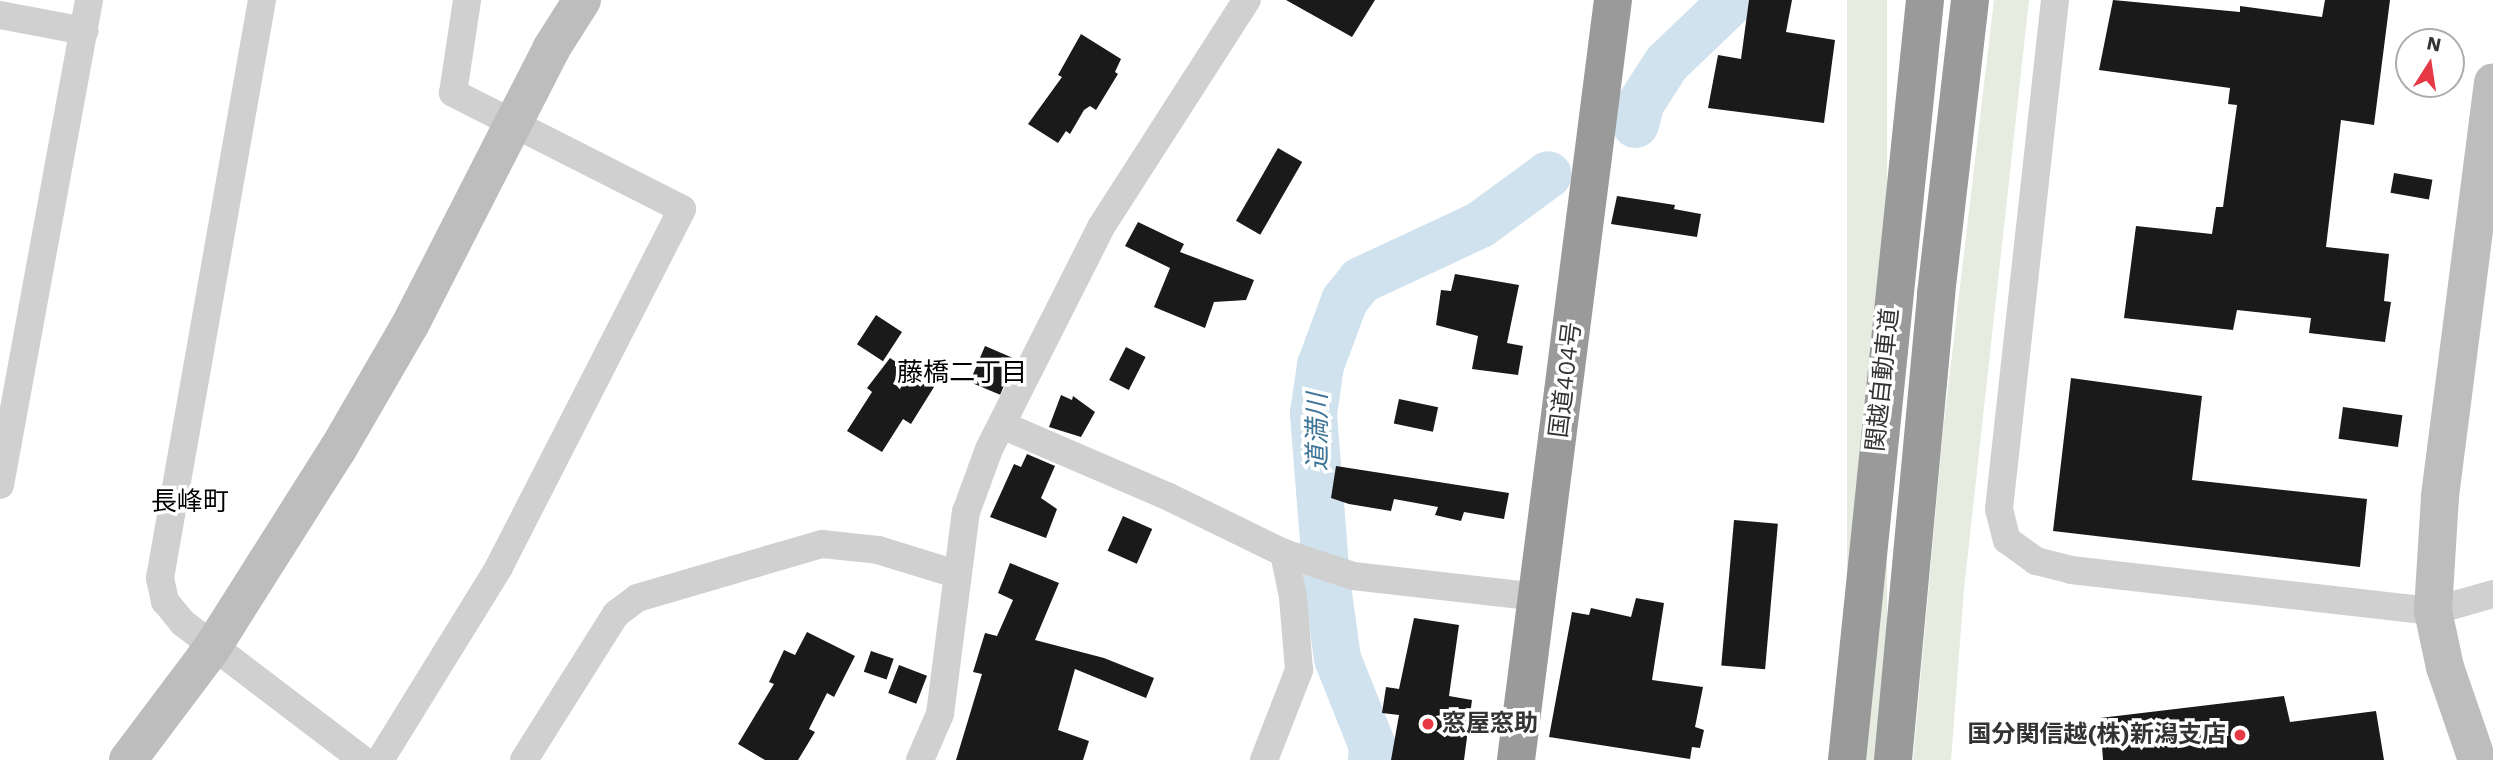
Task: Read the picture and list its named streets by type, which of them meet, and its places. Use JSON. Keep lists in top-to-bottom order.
{
  "streets": {
    "highway": ["国道404号", "関越自動車道"]
  },
  "districts": ["藤橋二丁目", "長峰町"],
  "water": ["道満川"],
  "places": ["窓屋窓助", "国分関信越(株)新潟支店"],
  "north": "top"
}
